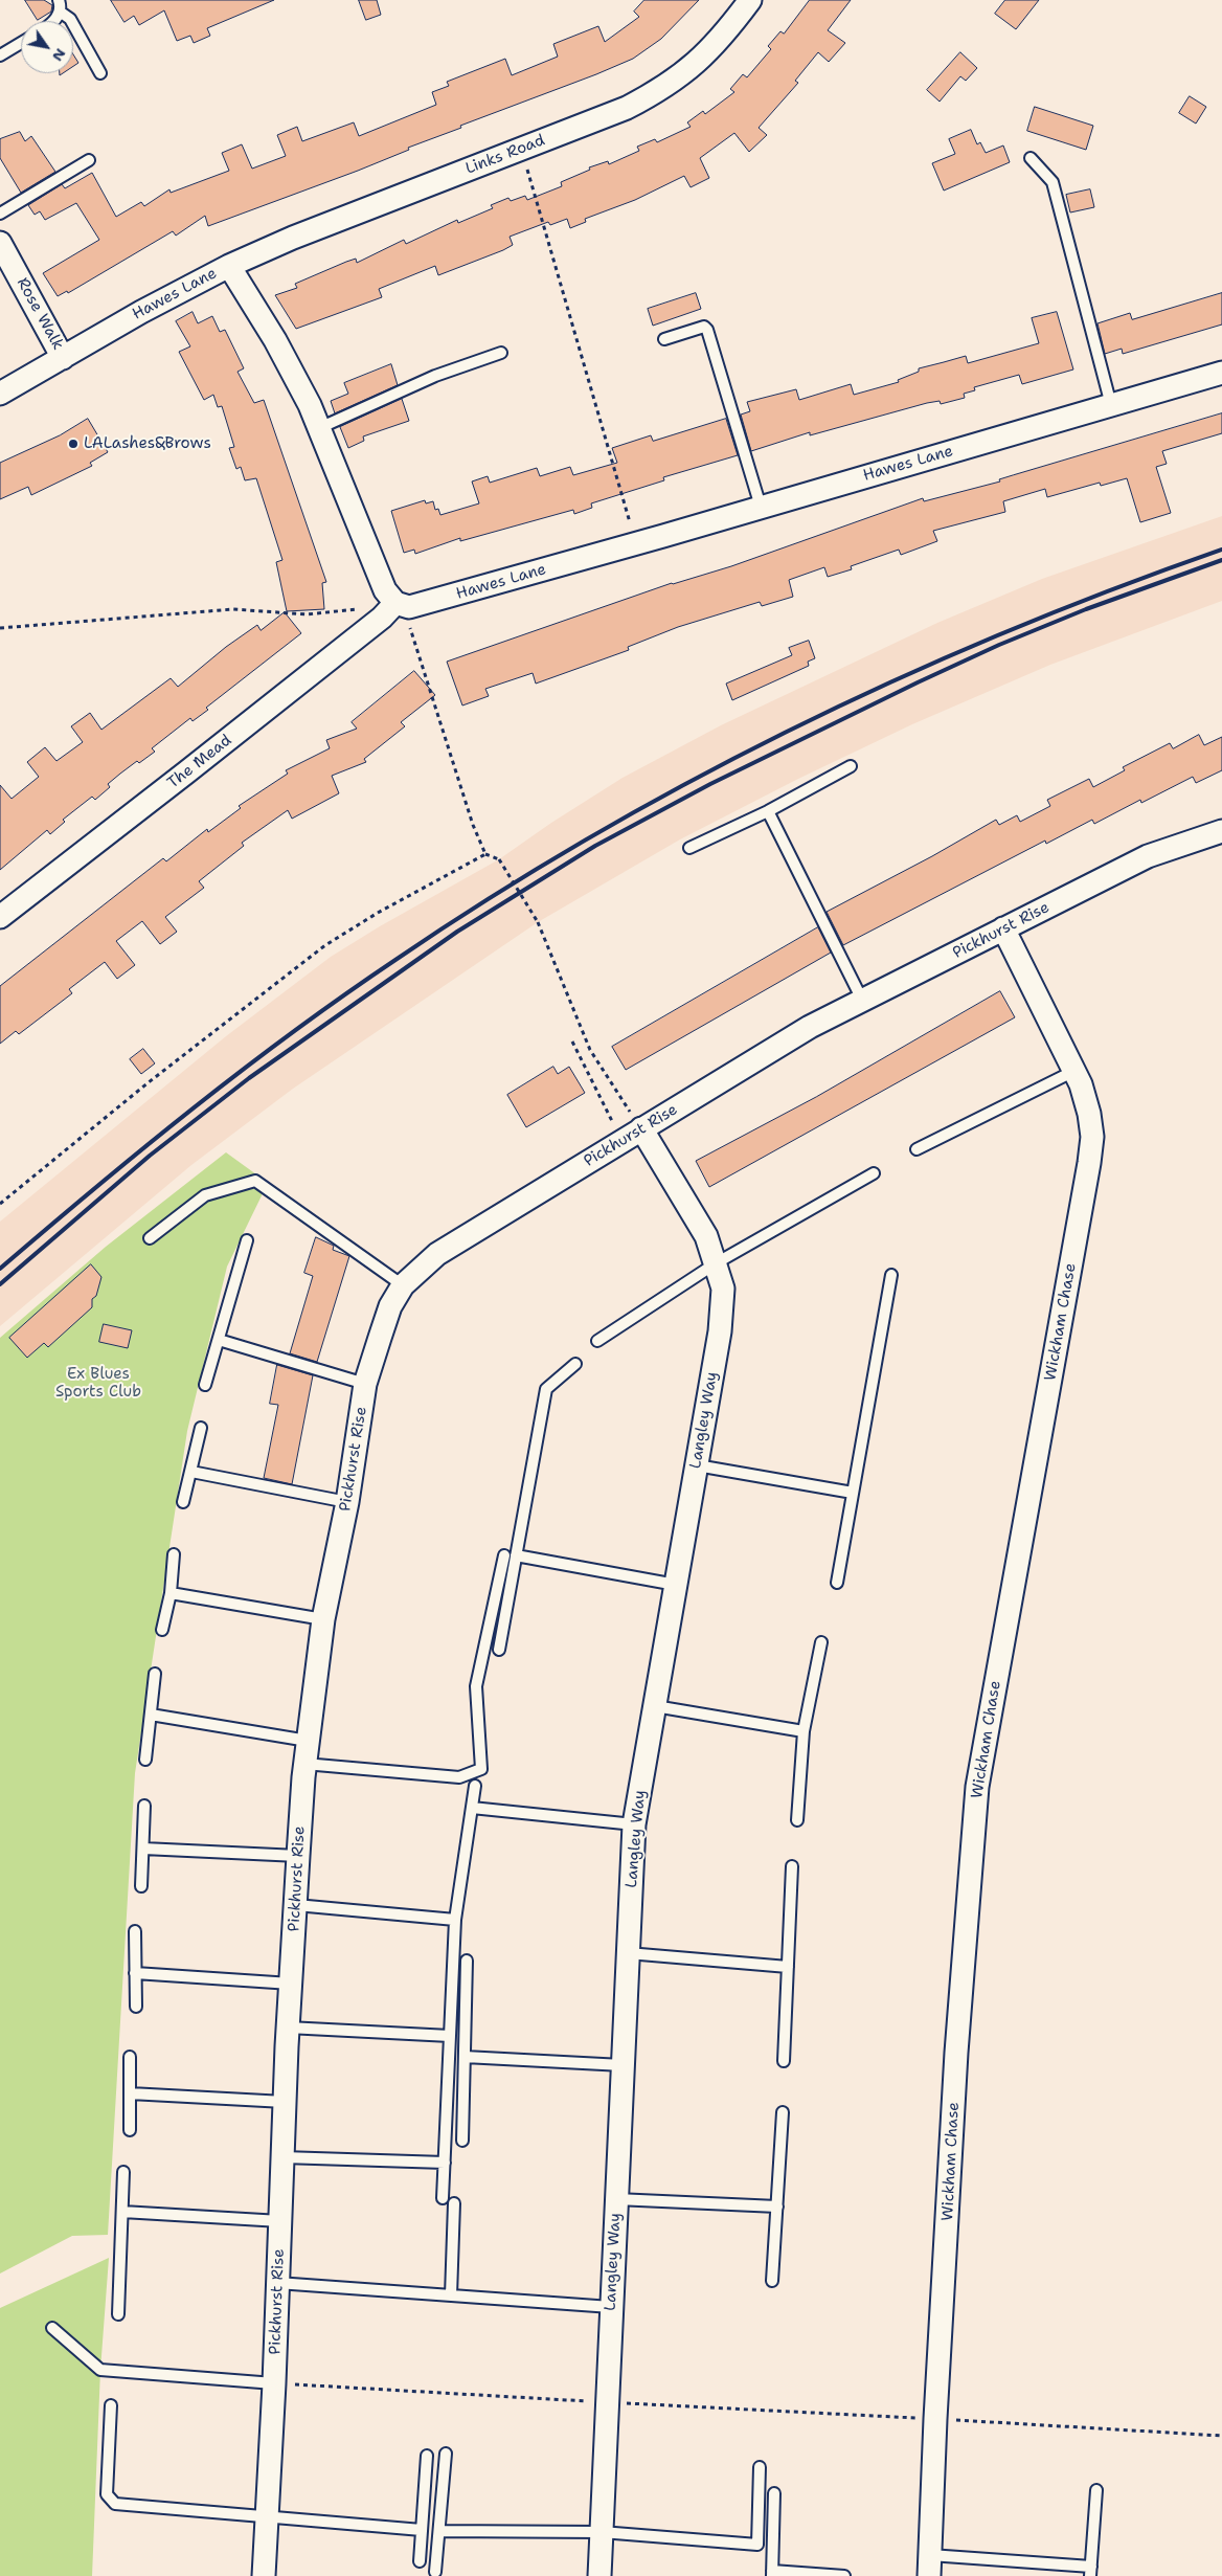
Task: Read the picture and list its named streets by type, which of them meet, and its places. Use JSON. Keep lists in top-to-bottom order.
{
  "streets": {
    "street": [
      "Links Road",
      "Hawes Lane",
      "Rose Walk",
      "The Mead",
      "Pickhurst Rise",
      "Wickham Chase",
      "Langley Way"
    ]
  },
  "crossings": [
    ["Links Road", "Hawes Lane"],
    ["Hawes Lane", "Rose Walk"],
    ["Hawes Lane", "The Mead"],
    ["Pickhurst Rise", "Wickham Chase"],
    ["Pickhurst Rise", "Langley Way"]
  ],
  "parks": ["Ex Blues Sports Club"],
  "places": ["LALashes&Brows"],
  "north": "bottom right"
}
